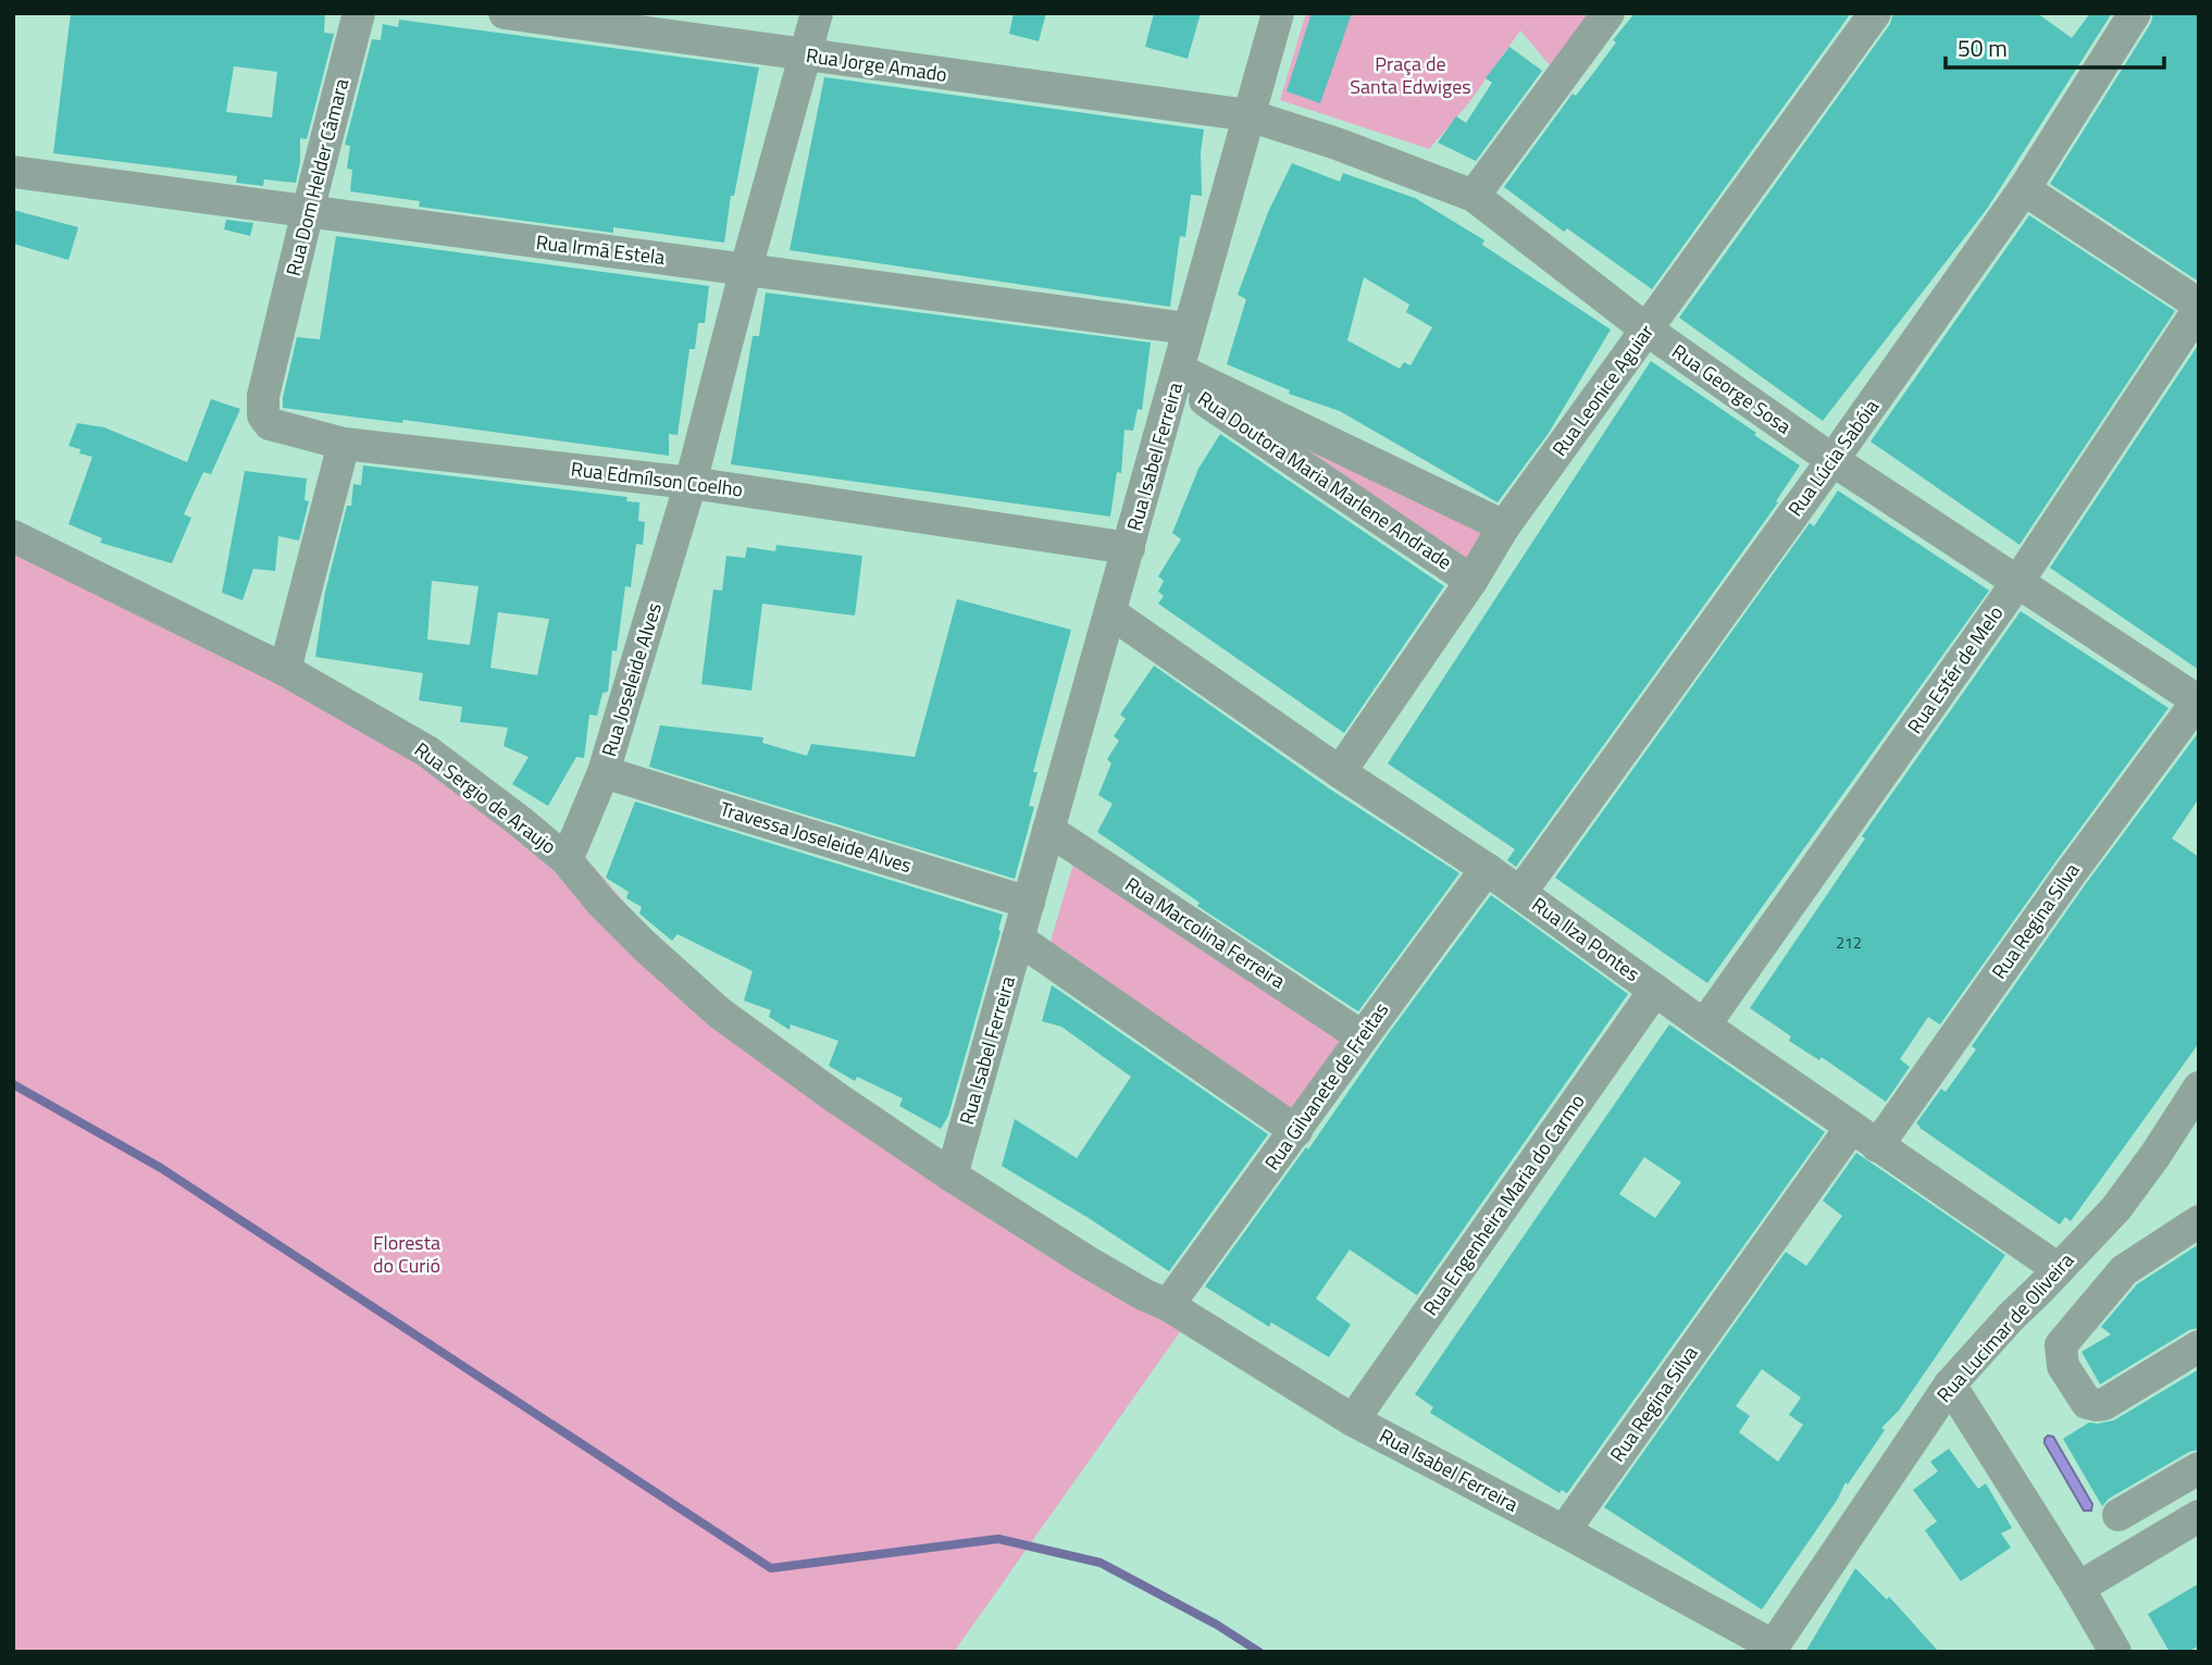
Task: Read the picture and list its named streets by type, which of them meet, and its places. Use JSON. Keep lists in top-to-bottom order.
{
  "streets": {
    "street": [
      "Rua Jorge Amado",
      "Rua Dom Helder Câmara",
      "Rua Irmã Estela",
      "Rua George Sosa",
      "Rua Leonice Aguiar",
      "Rua Isabel Ferreira",
      "Rua Lúcia Sabóia",
      "Rua Edmílson Coelho",
      "Rua Doutora Maria Marlene Andrade",
      "Rua Estér de Melo",
      "Rua Joseleide Alves",
      "Rua Sergio de Araujo",
      "Travessa Joseleide Alves",
      "Rua Regina Silva",
      "Rua Marcolina Ferreira",
      "Rua Ilza Pontes",
      "Rua Gilvanete de Freitas",
      "Rua Engenheira Maria do Carmo",
      "Rua Lucimar de Oliveira"
    ]
  },
  "crossings": [
    ["Rua Jorge Amado", "Rua George Sosa"],
    ["Rua Jorge Amado", "Rua Isabel Ferreira"],
    ["Rua Jorge Amado", "Rua Joseleide Alves"],
    ["Rua Dom Helder Câmara", "Rua Irmã Estela"],
    ["Rua Dom Helder Câmara", "Rua Edmílson Coelho"],
    ["Rua Irmã Estela", "Rua Isabel Ferreira"],
    ["Rua Irmã Estela", "Rua Joseleide Alves"],
    ["Rua George Sosa", "Rua Leonice Aguiar"],
    ["Rua George Sosa", "Rua Isabel Ferreira"],
    ["Rua George Sosa", "Rua Lúcia Sabóia"],
    ["Rua George Sosa", "Rua Estér de Melo"],
    ["Rua George Sosa", "Rua Regina Silva"],
    ["Rua Leonice Aguiar", "Rua Doutora Maria Marlene Andrade"],
    ["Rua Leonice Aguiar", "Rua Ilza Pontes"],
    ["Rua Isabel Ferreira", "Rua Edmílson Coelho"],
    ["Rua Isabel Ferreira", "Rua Doutora Maria Marlene Andrade"],
    ["Rua Isabel Ferreira", "Travessa Joseleide Alves"],
    ["Rua Isabel Ferreira", "Rua Regina Silva"],
    ["Rua Isabel Ferreira", "Rua Marcolina Ferreira"],
    ["Rua Isabel Ferreira", "Rua Ilza Pontes"],
    ["Rua Isabel Ferreira", "Rua Gilvanete de Freitas"],
    ["Rua Isabel Ferreira", "Rua Engenheira Maria do Carmo"],
    ["Rua Isabel Ferreira", "Rua Lucimar de Oliveira"],
    ["Rua Lúcia Sabóia", "Rua Ilza Pontes"],
    ["Rua Edmílson Coelho", "Rua Joseleide Alves"],
    ["Rua Estér de Melo", "Rua Ilza Pontes"],
    ["Rua Joseleide Alves", "Rua Sergio de Araujo"],
    ["Rua Joseleide Alves", "Travessa Joseleide Alves"],
    ["Rua Regina Silva", "Rua Ilza Pontes"],
    ["Rua Marcolina Ferreira", "Rua Gilvanete de Freitas"],
    ["Rua Ilza Pontes", "Rua Gilvanete de Freitas"],
    ["Rua Ilza Pontes", "Rua Engenheira Maria do Carmo"],
    ["Rua Ilza Pontes", "Rua Lucimar de Oliveira"]
  ],
  "parks": ["Praça de Santa Edwiges", "Floresta do Curió"],
  "house_numbers": ["212"],
  "scale_bar": "50 m"
}
